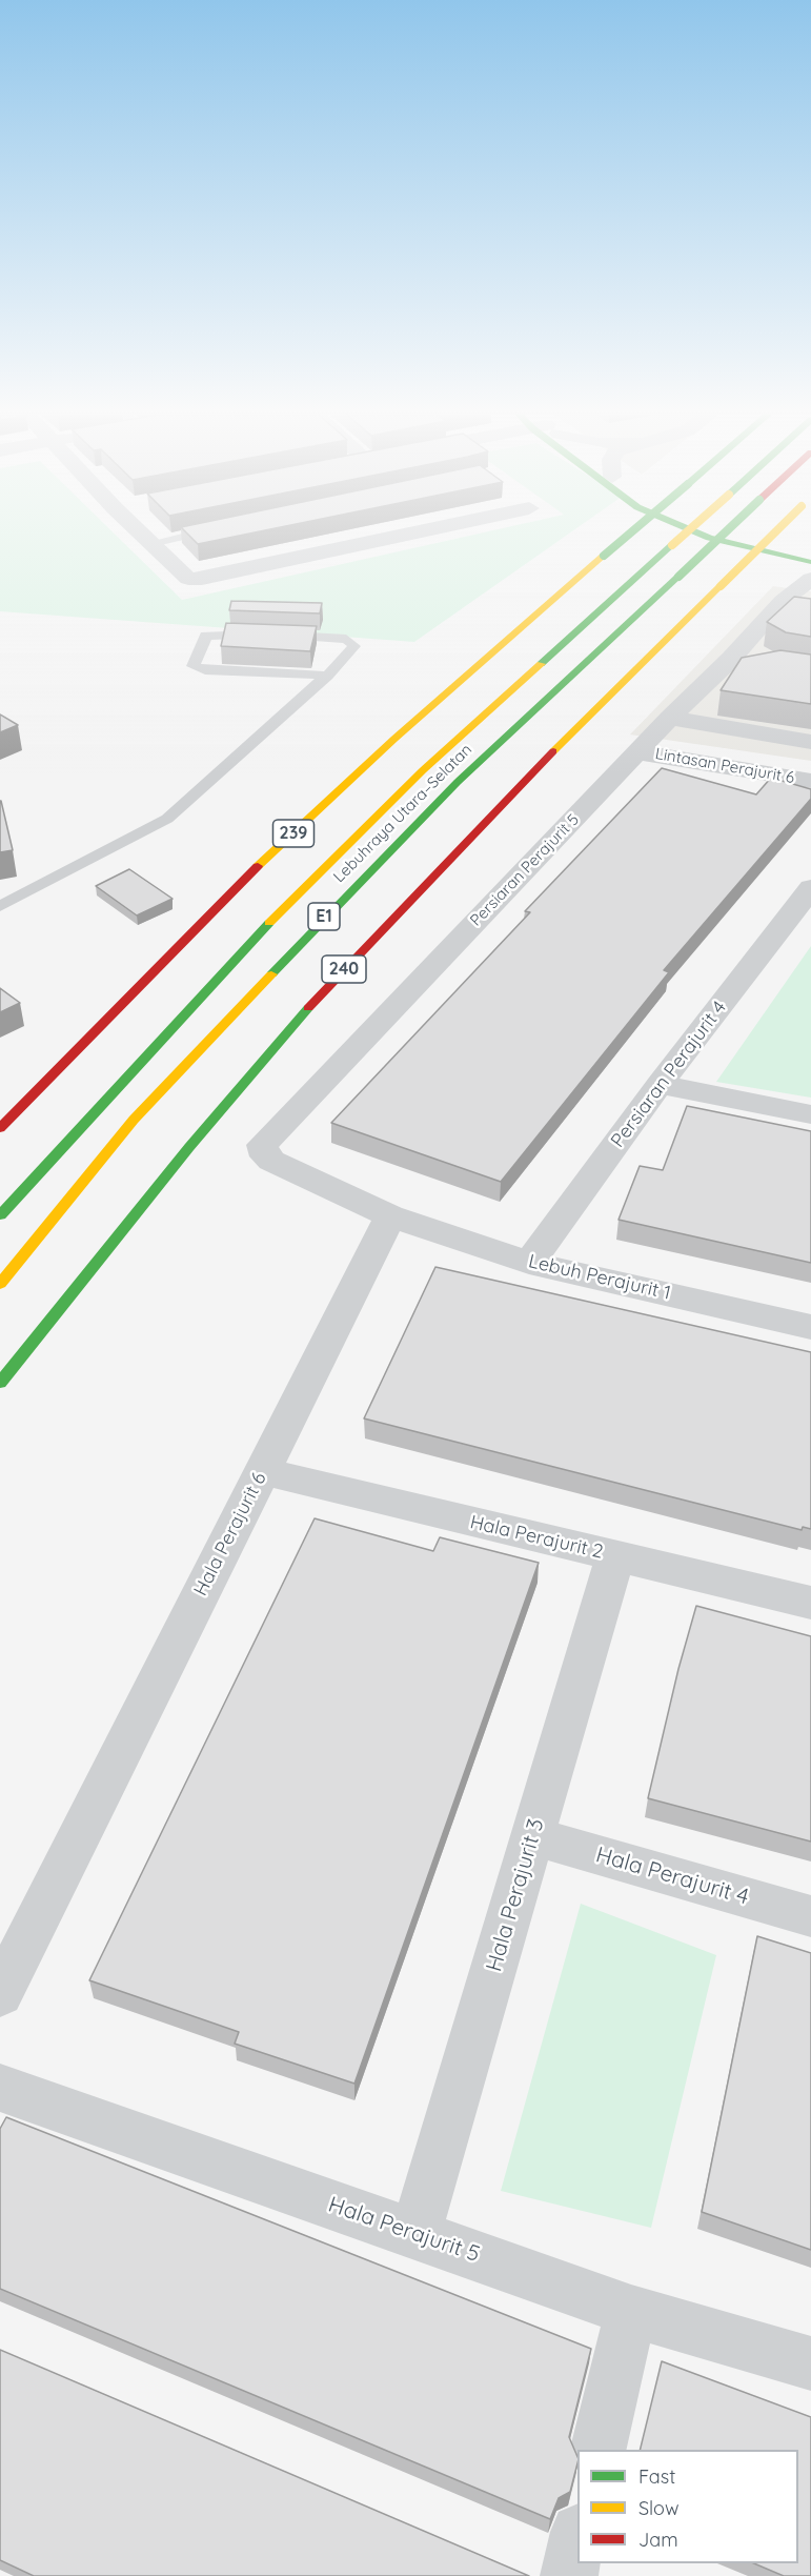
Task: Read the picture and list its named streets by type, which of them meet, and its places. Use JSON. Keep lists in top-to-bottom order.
{
  "streets": {
    "main road": [
      "Lebuhraya Utara–Selatan",
      "239",
      "E1",
      "240"
    ],
    "street": [
      "Lintasan Perajurit 6",
      "Persiaran Perajurit 5",
      "Persiaran Perajurit 4",
      "Lebuh Perajurit 1",
      "Hala Perajurit 6",
      "Hala Perajurit 2",
      "Hala Perajurit 4",
      "Hala Perajurit 3",
      "Hala Perajurit 5"
    ]
  },
  "crossings": [
    ["Lintasan Perajurit 6", "Persiaran Perajurit 5"],
    ["Persiaran Perajurit 5", "Lebuh Perajurit 1"],
    ["Persiaran Perajurit 5", "Hala Perajurit 6"],
    ["Persiaran Perajurit 4", "Lebuh Perajurit 1"],
    ["Lebuh Perajurit 1", "Hala Perajurit 6"],
    ["Hala Perajurit 6", "Hala Perajurit 2"],
    ["Hala Perajurit 2", "Hala Perajurit 3"],
    ["Hala Perajurit 4", "Hala Perajurit 3"],
    ["Hala Perajurit 3", "Hala Perajurit 5"]
  ],
  "legend": ["Fast", "Slow", "Jam"]
}
